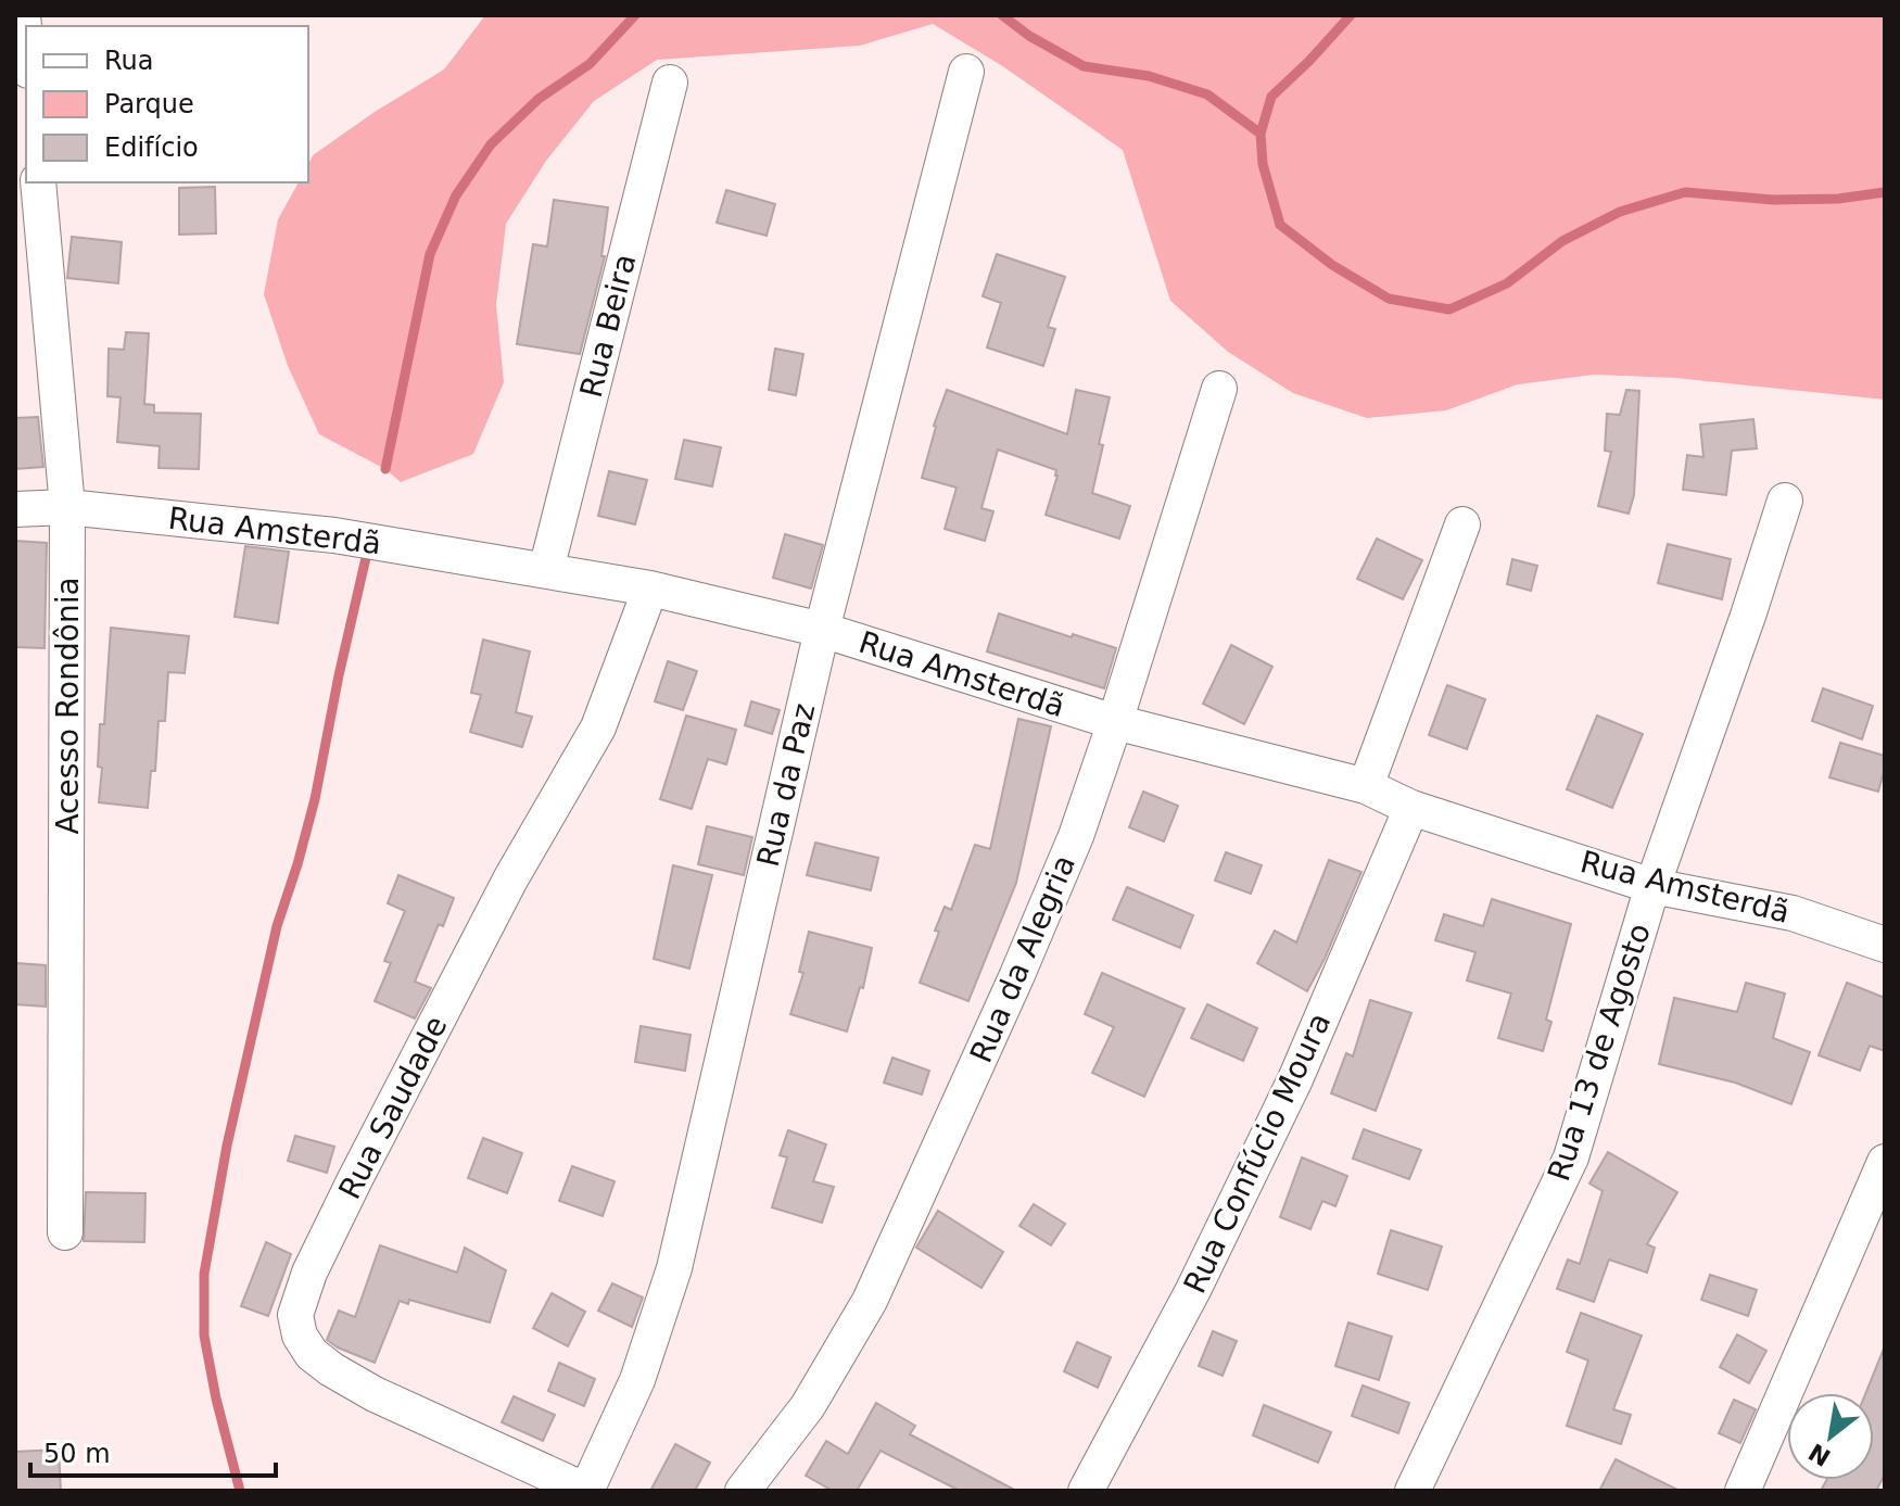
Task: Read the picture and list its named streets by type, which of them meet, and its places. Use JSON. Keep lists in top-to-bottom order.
{
  "streets": {
    "street": [
      "Rua Beira",
      "Rua Amsterdã",
      "Acesso Rondônia",
      "Rua da Paz",
      "Rua da Alegria",
      "Rua 13 de Agosto",
      "Rua Saudade",
      "Rua Confúcio Moura"
    ]
  },
  "crossings": [
    ["Rua Beira", "Rua Amsterdã"],
    ["Rua Amsterdã", "Acesso Rondônia"],
    ["Rua Amsterdã", "Rua da Paz"],
    ["Rua Amsterdã", "Rua da Alegria"],
    ["Rua Amsterdã", "Rua 13 de Agosto"],
    ["Rua Amsterdã", "Rua Saudade"],
    ["Rua Amsterdã", "Rua Confúcio Moura"],
    ["Rua da Paz", "Rua Saudade"]
  ],
  "legend": ["Rua", "Parque", "Edifício"],
  "scale_bar": "50 m",
  "north": "bottom left"
}
